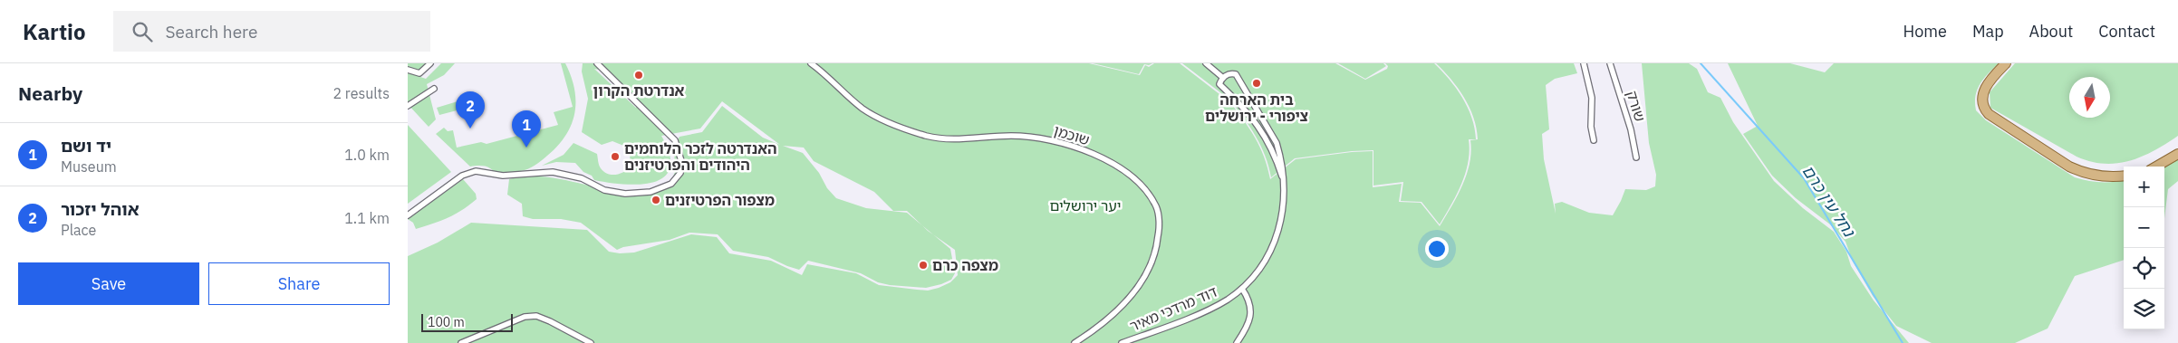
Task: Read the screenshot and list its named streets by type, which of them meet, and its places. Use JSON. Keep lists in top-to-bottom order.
{
  "streets": {
    "street": ["שורק", "שוכמן", "דוד מרדכי מאיר"]
  },
  "water": ["נחל עין כרם"],
  "parks": ["יער ירושלים"],
  "places": [
    "אנדרטת הקרון",
    "בית הארחה ציפורי - ירושלים",
    "האנדרטה לזכר הלוחמים היהודים והפרטיזנים",
    "מצפור הפרטיזנים",
    "מצפה כרם"
  ],
  "scale_bar": "100 m",
  "north": "bottom",
  "page": {
    "header": "Kartio",
    "search": "Search here",
    "nav": [
      "Home",
      "Map",
      "About",
      "Contact"
    ],
    "heading": ["Nearby", "2 results"],
    "pins": ["2", "1"],
    "list": [
      {
        "mark": "1",
        "name": "יד ושם",
        "note": "Museum",
        "value": "1.0 km"
      },
      {
        "mark": "2",
        "name": "אוהל יזכור",
        "note": "Place",
        "value": "1.1 km"
      }
    ],
    "map_buttons": ["+", "−"],
    "buttons": ["Save", "Share"],
    "scale": "100 m"
  }
}
